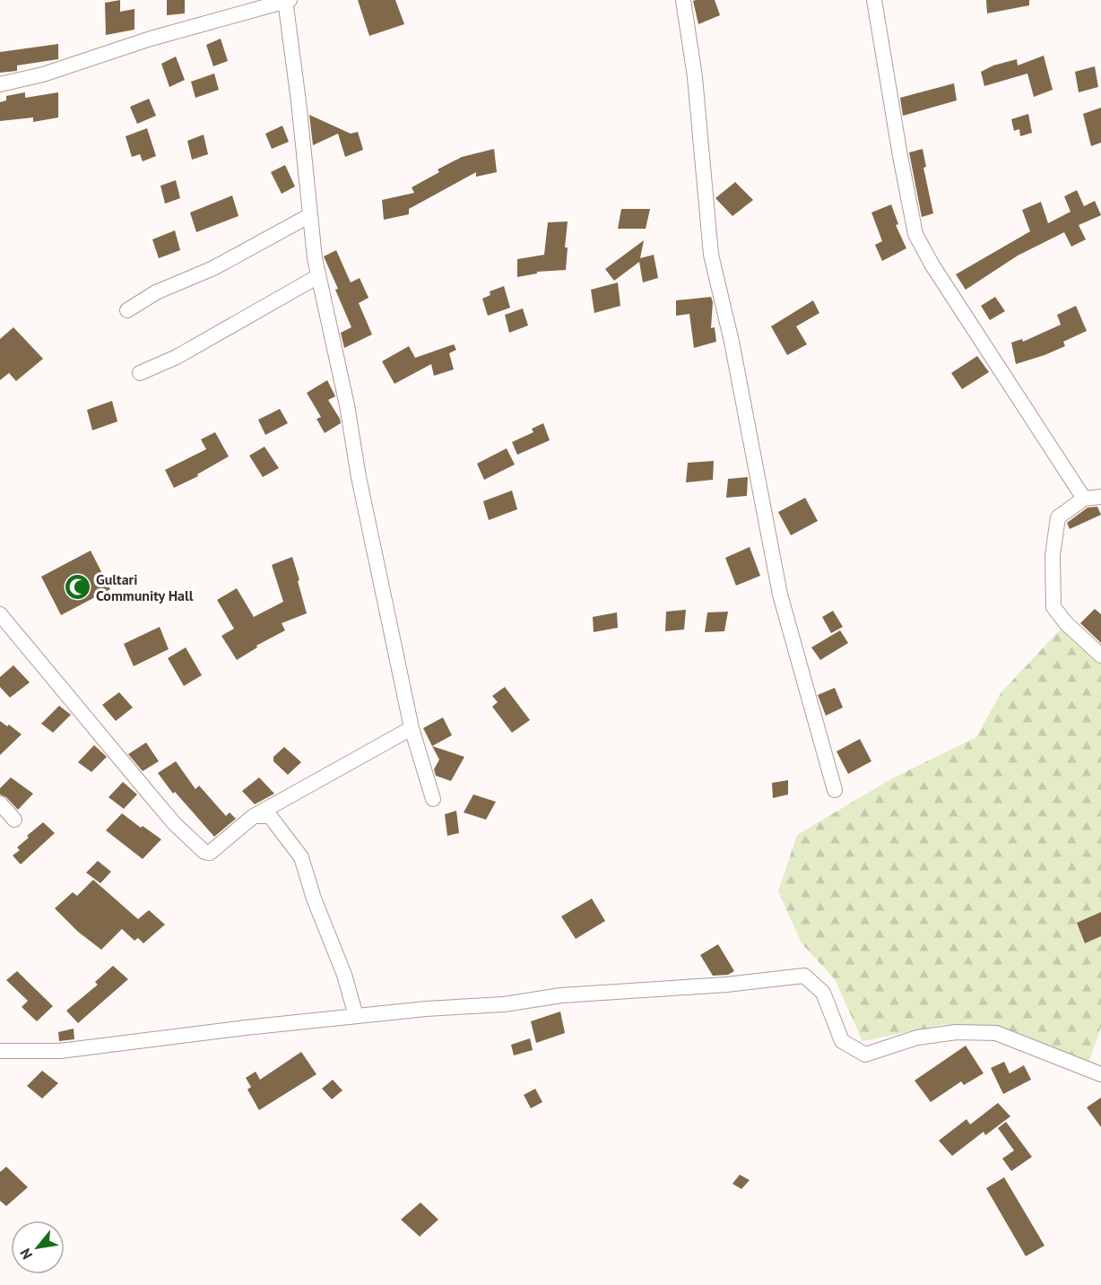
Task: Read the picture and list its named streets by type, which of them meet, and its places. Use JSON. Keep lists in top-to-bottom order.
{
  "places": {
    "mosque": ["Gultari Community Hall"]
  },
  "north": "bottom left"
}
